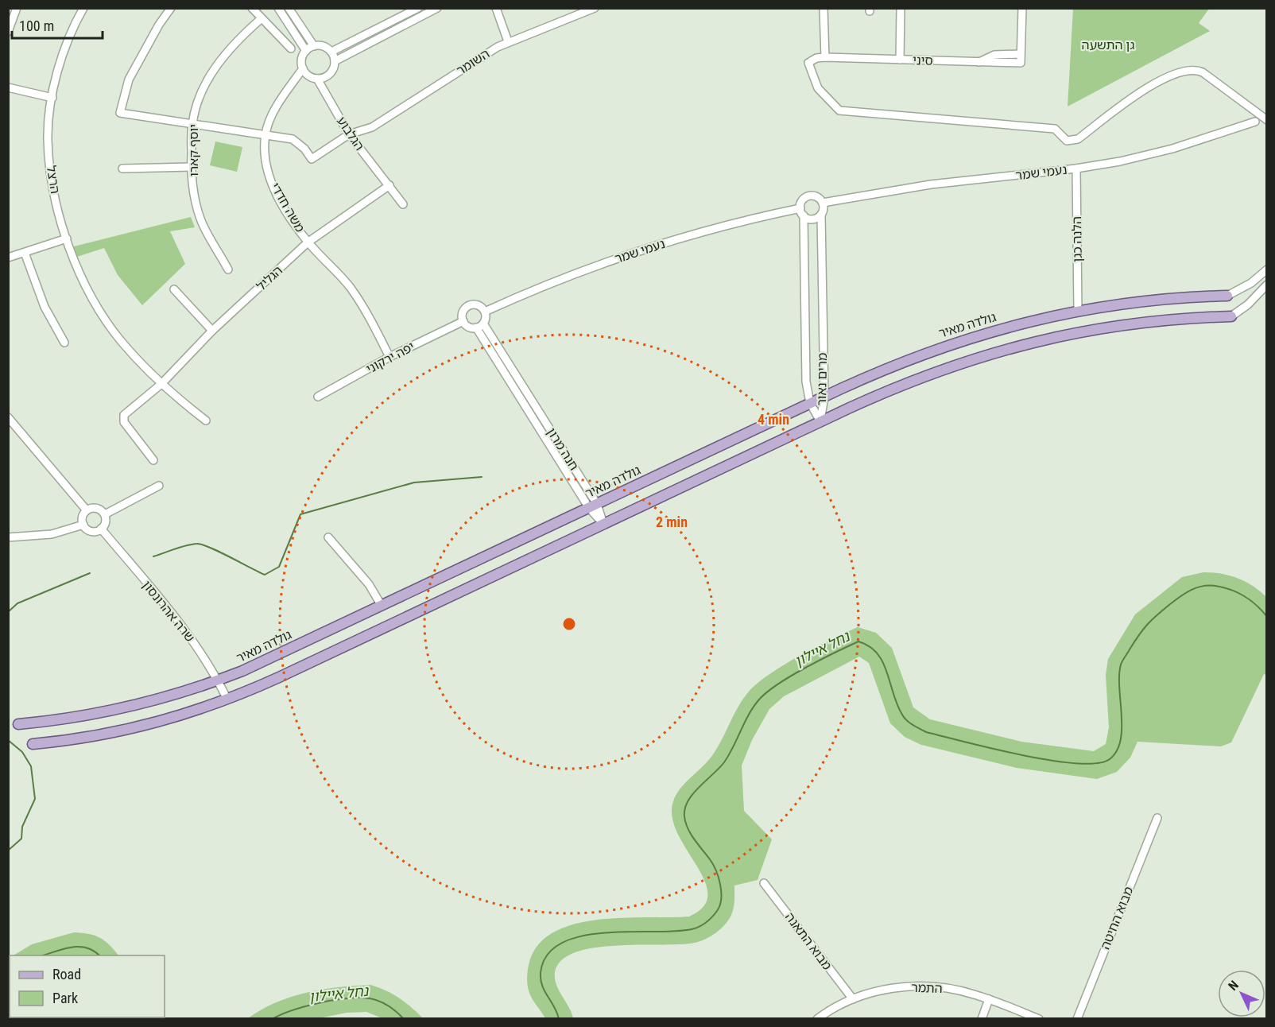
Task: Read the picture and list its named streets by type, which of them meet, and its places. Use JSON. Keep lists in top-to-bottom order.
{
  "streets": {
    "main road": ["גולדה מאיר"],
    "street": [
      "סיני",
      "השומר",
      "הגלבוע",
      "יוסף קארו",
      "נעמי שמר",
      "הרצל",
      "משה חדדי",
      "הלנה כגן",
      "הגליל",
      "יפה ירקוני",
      "מרים נאור",
      "חנה מרון",
      "שרה אהרונסון",
      "מבוא החיטה",
      "מבוא התאנה",
      "התמר"
    ]
  },
  "crossings": [
    ["השומר", "הגלבוע"],
    ["השומר", "משה חדדי"],
    ["הגלבוע", "משה חדדי"],
    ["הגלבוע", "הגליל"],
    ["נעמי שמר", "הלנה כגן"],
    ["נעמי שמר", "יפה ירקוני"],
    ["נעמי שמר", "מרים נאור"],
    ["נעמי שמר", "חנה מרון"],
    ["הרצל", "הגליל"],
    ["משה חדדי", "הגליל"],
    ["משה חדדי", "יפה ירקוני"],
    ["הלנה כגן", "גולדה מאיר"],
    ["גולדה מאיר", "מרים נאור"],
    ["גולדה מאיר", "חנה מרון"],
    ["גולדה מאיר", "שרה אהרונסון"],
    ["יפה ירקוני", "חנה מרון"],
    ["מבוא התאנה", "התמר"]
  ],
  "water": ["נחל איילון"],
  "parks": ["גן התשעה"],
  "legend": ["Road", "Park"],
  "scale_bar": "100 m",
  "north": "top left",
  "rings": ["4 min", "2 min"]
}
